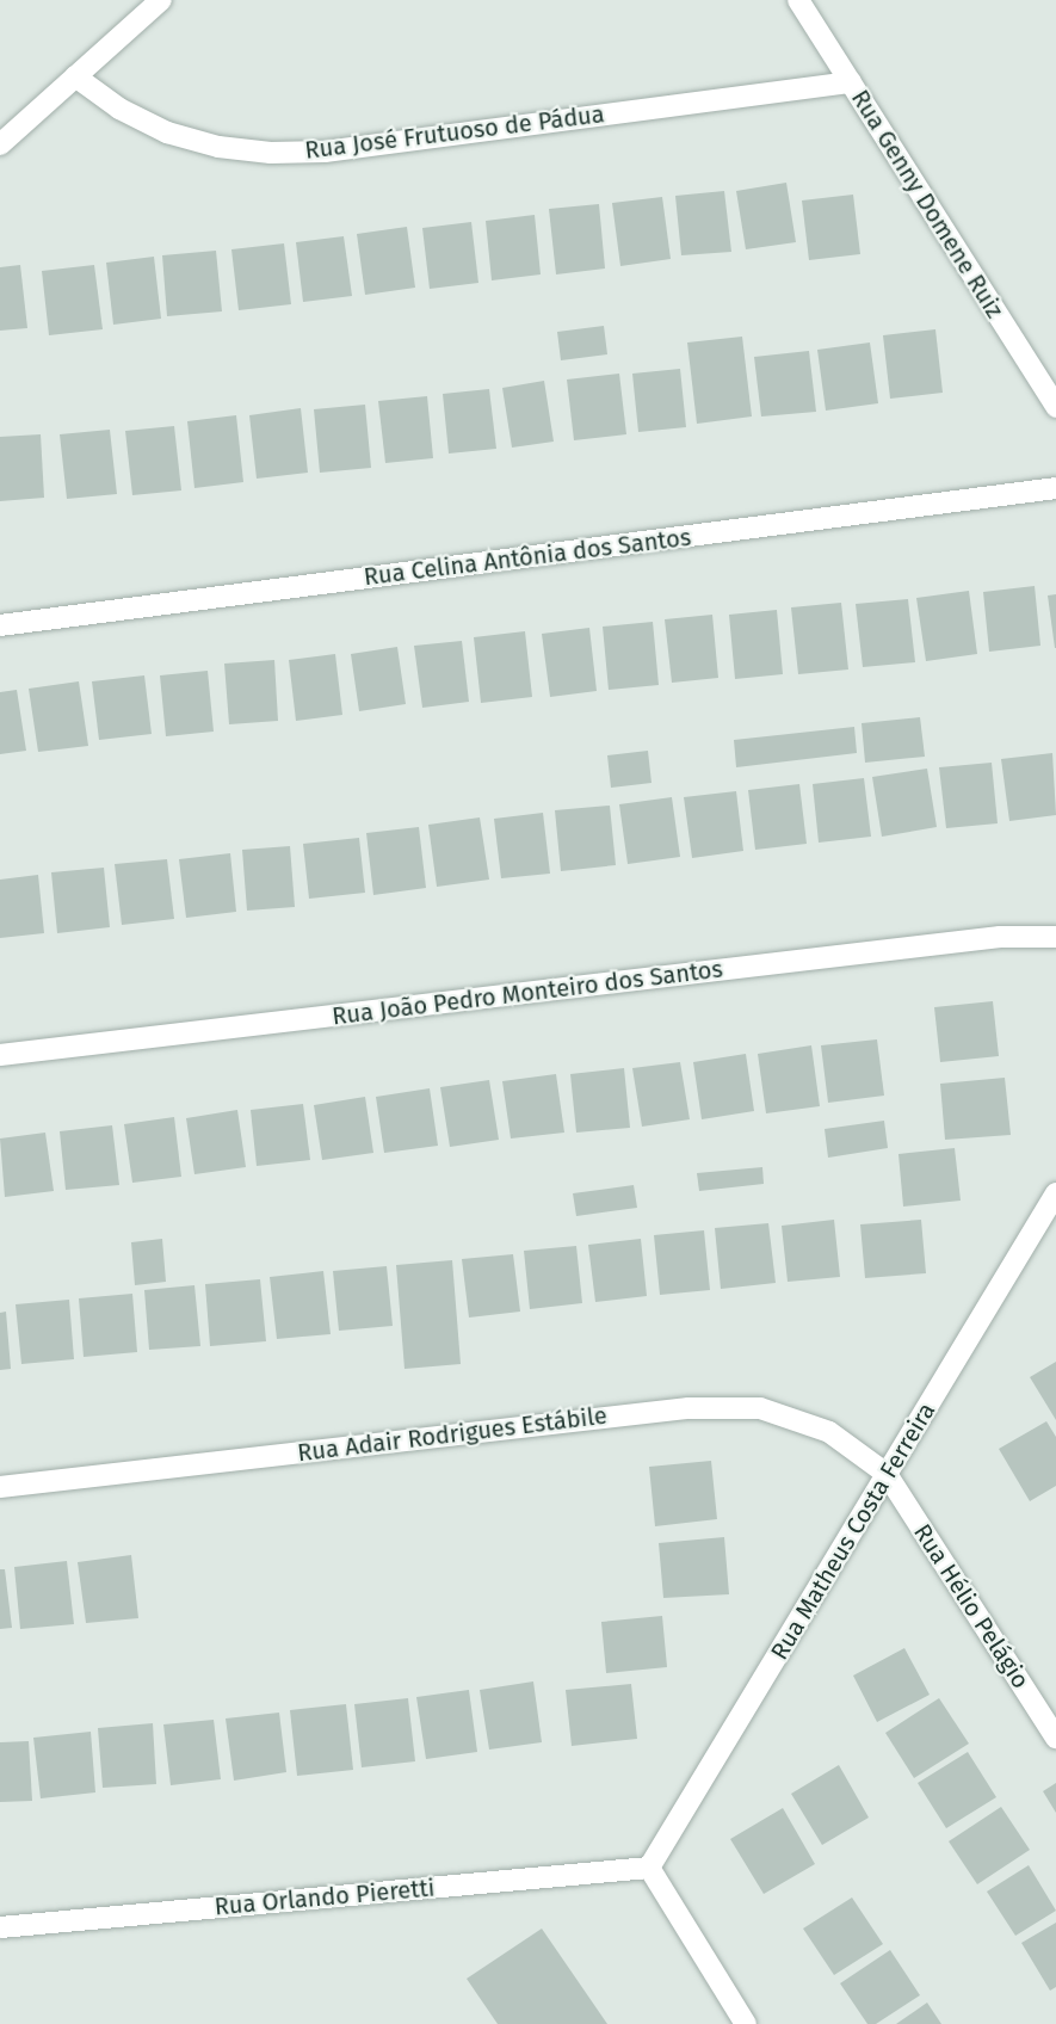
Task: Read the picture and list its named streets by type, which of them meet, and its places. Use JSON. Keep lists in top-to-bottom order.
{
  "streets": {
    "street": [
      "Rua José Frutuoso de Pádua",
      "Rua Genny Domene Ruiz",
      "Rua Celina Antônia dos Santos",
      "Rua João Pedro Monteiro dos Santos",
      "Rua Adair Rodrigues Estábile",
      "Rua Matheus Costa Ferreira",
      "Rua Hélio Pelágio",
      "Rua Orlando Pieretti"
    ]
  },
  "crossings": [
    ["Rua José Frutuoso de Pádua", "Rua Genny Domene Ruiz"],
    ["Rua Adair Rodrigues Estábile", "Rua Matheus Costa Ferreira"],
    ["Rua Adair Rodrigues Estábile", "Rua Hélio Pelágio"],
    ["Rua Matheus Costa Ferreira", "Rua Hélio Pelágio"],
    ["Rua Matheus Costa Ferreira", "Rua Orlando Pieretti"]
  ]
}
